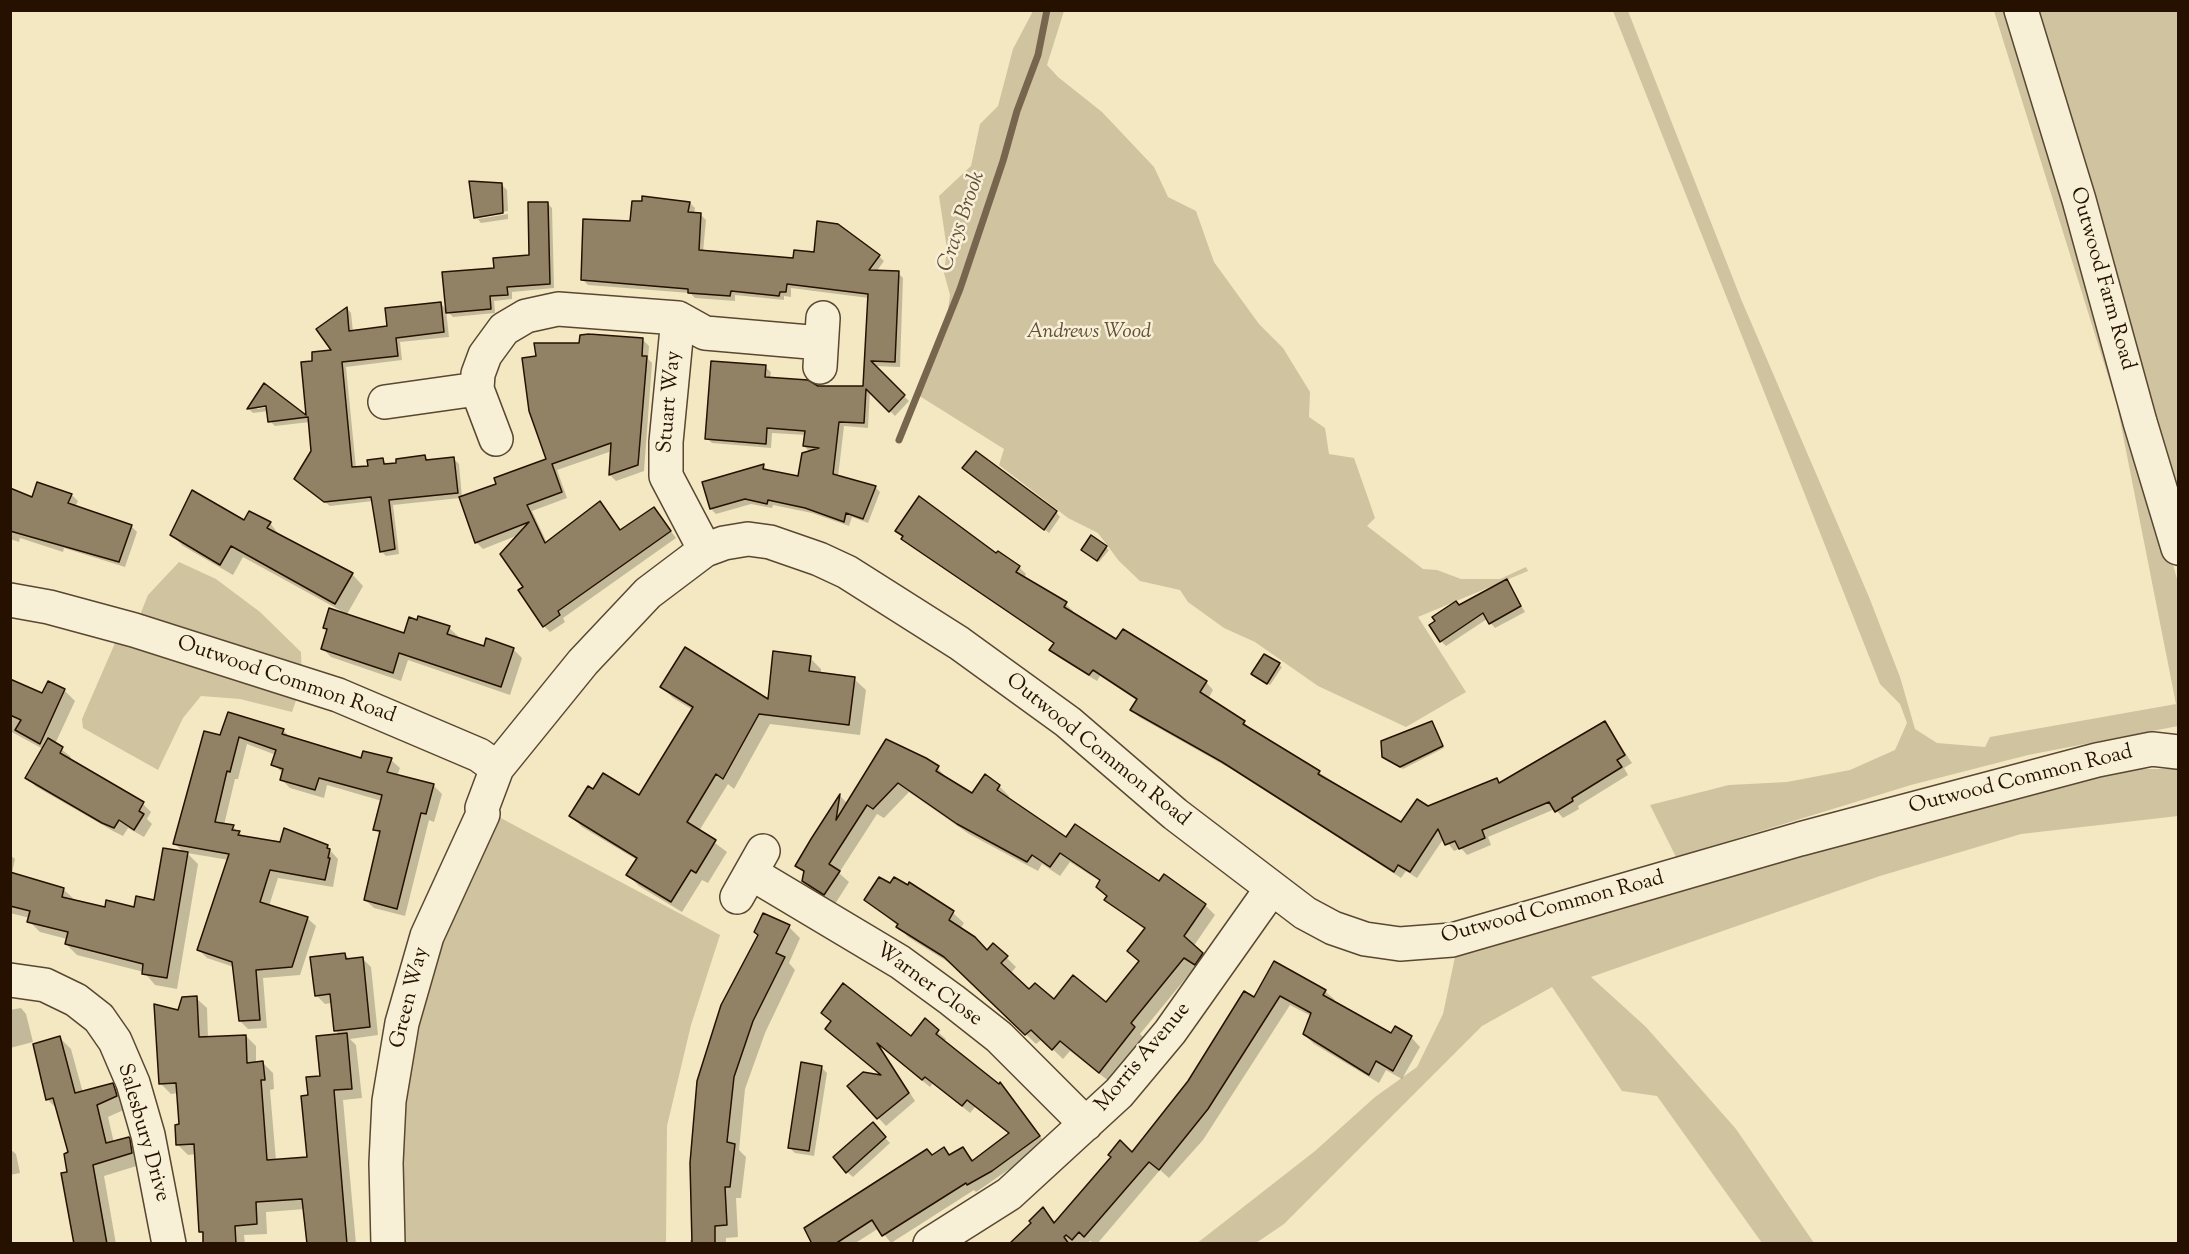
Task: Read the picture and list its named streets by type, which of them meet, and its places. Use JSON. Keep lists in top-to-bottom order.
{
  "streets": {
    "street": [
      "Outwood Farm Road",
      "Stuart Way",
      "Outwood Common Road",
      "Warner Close",
      "Green Way",
      "Morris Avenue",
      "Salesbury Drive"
    ]
  },
  "crossings": [
    ["Stuart Way", "Outwood Common Road"],
    ["Outwood Common Road", "Green Way"],
    ["Outwood Common Road", "Morris Avenue"],
    ["Warner Close", "Morris Avenue"]
  ],
  "water": ["Crays Brook"],
  "parks": ["Andrews Wood"]
}
